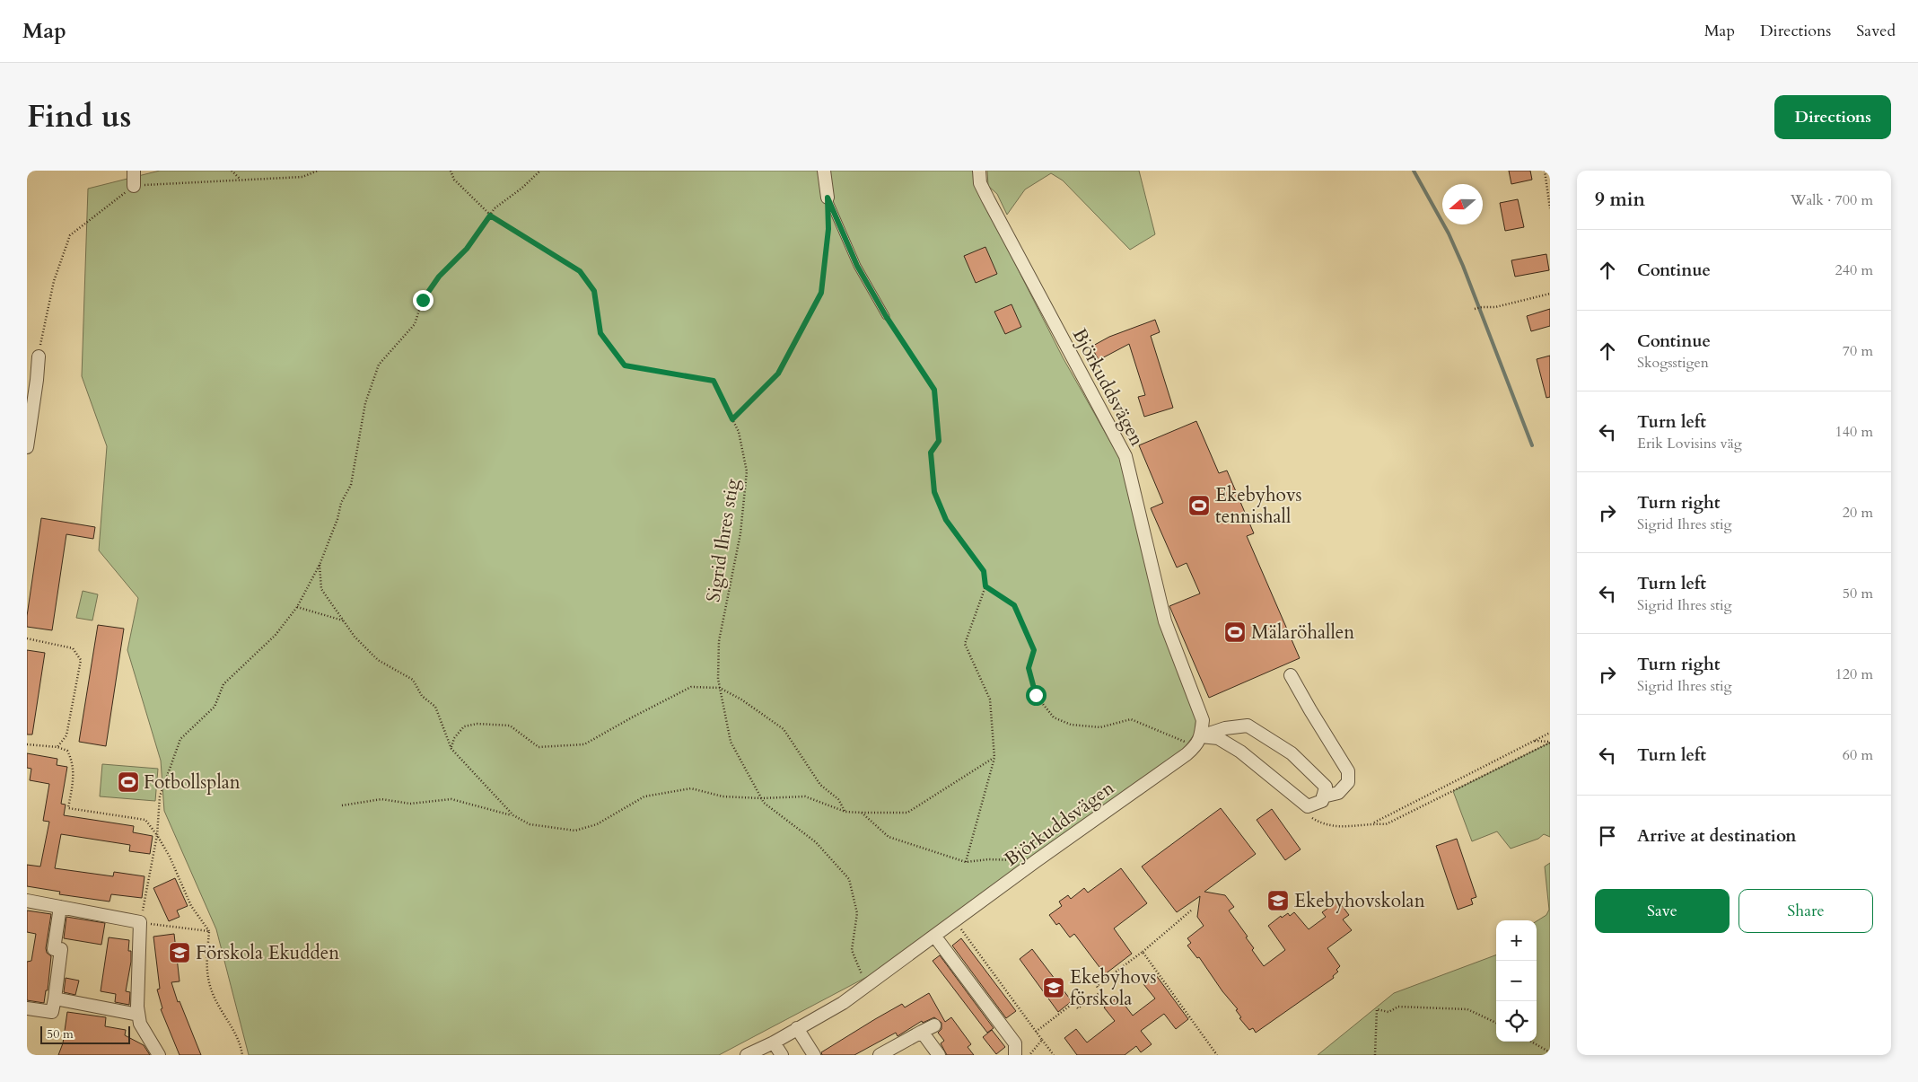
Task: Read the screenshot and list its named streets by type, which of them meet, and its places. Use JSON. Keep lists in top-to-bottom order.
{
  "streets": {
    "street": ["Björkuddsvägen"],
    "path": ["Sigrid Ihres stig"]
  },
  "crossings": [
    ["Björkuddsvägen", "Sigrid Ihres stig"]
  ],
  "places": {
    "sports": ["Ekebyhovs tennishall", "Mälaröhallen", "Fotbollsplan"],
    "school or university": ["Ekebyhovskolan", "Förskola Ekudden", "Ekebyhovs förskola"]
  },
  "scale_bar": "50 m",
  "north": "left",
  "page": {
    "header": "Map",
    "nav": ["Map", "Directions", "Saved"],
    "title": "Find us",
    "buttons": [
      "Directions",
      ["Save", "Share"]
    ],
    "heading": ["9 min", "Walk · 700 m"],
    "list": [
      ["Continue", "240 m"],
      ["Continue", "Skogsstigen", "70 m"],
      ["Turn left", "Erik Lovisins väg", "140 m"],
      ["Turn right", "Sigrid Ihres stig", "20 m"],
      ["Turn left", "Sigrid Ihres stig", "50 m"],
      ["Turn right", "Sigrid Ihres stig", "120 m"],
      ["Turn left", "60 m"],
      "Arrive at destination"
    ],
    "map_buttons": ["+", "−"],
    "scale": "50 m"
  }
}
